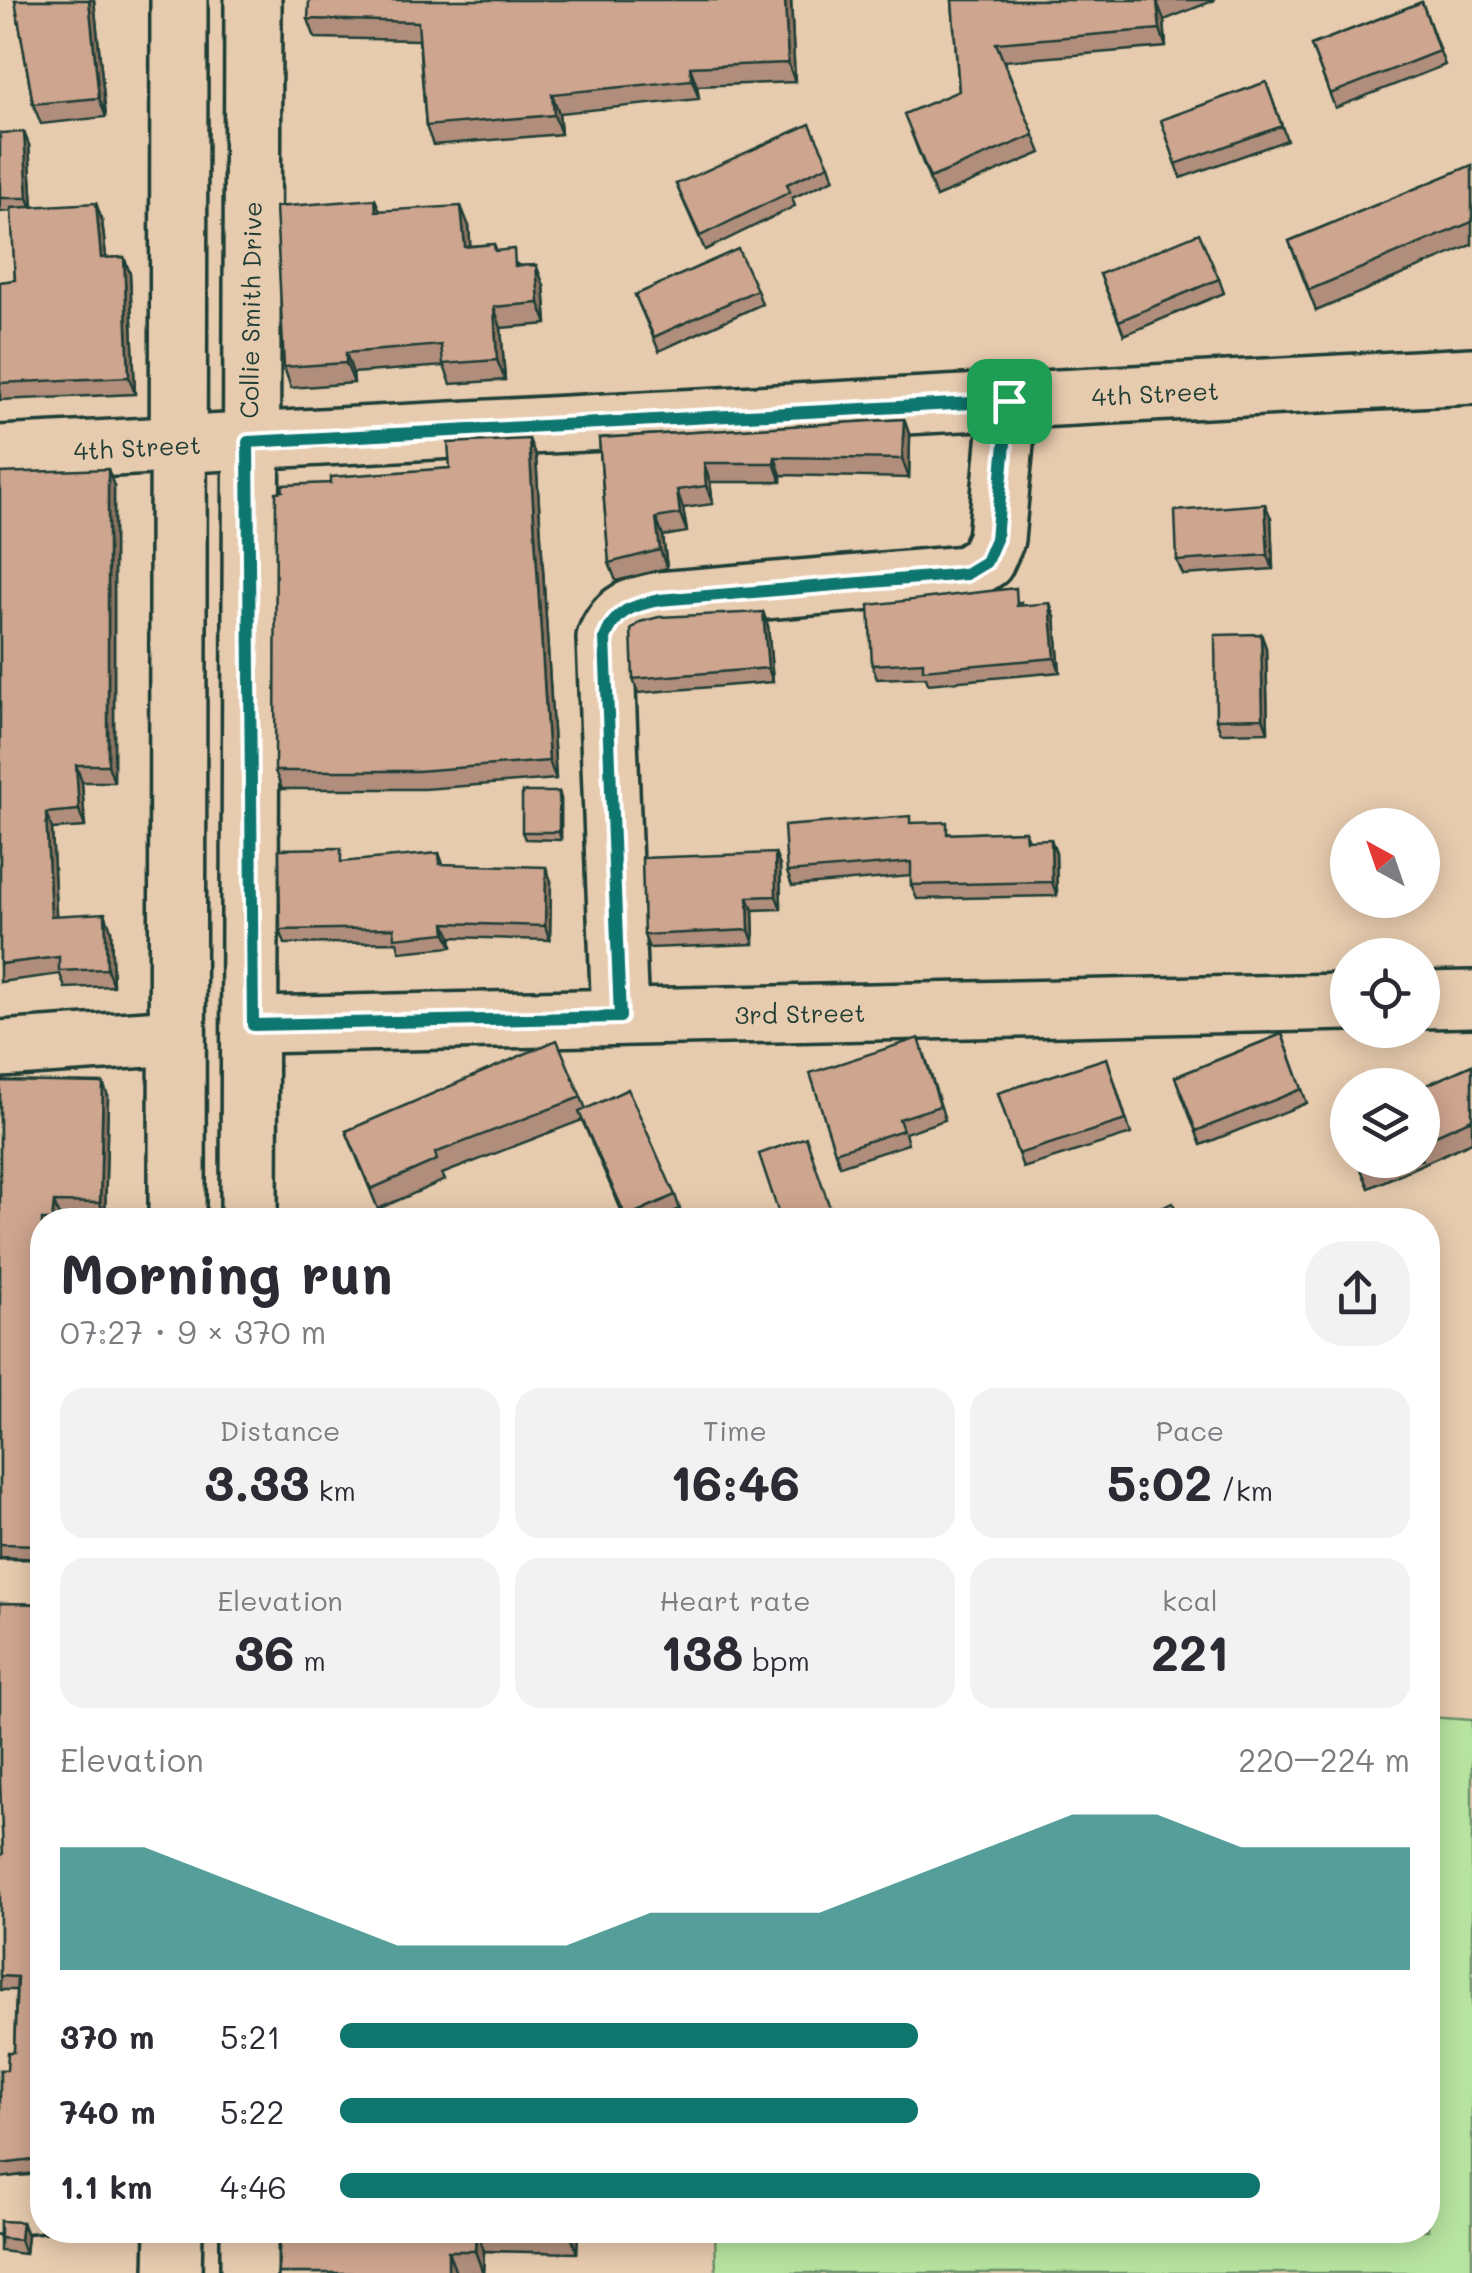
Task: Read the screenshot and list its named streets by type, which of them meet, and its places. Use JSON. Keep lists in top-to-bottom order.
{
  "streets": {
    "street": ["Collie Smith Drive", "4th Street", "3rd Street"]
  },
  "crossings": [
    ["Collie Smith Drive", "4th Street"],
    ["Collie Smith Drive", "3rd Street"]
  ],
  "north": "top left",
  "page": {
    "heading": ["Morning run", "07:27 · 9 × 370 m"],
    "stats": [
      ["Distance", "3.33 km"],
      ["Time", "16:46"],
      ["Pace", "5:02 /km"],
      ["Elevation", "36 m"],
      ["Heart rate", "138 bpm"],
      ["kcal", "221"]
    ],
    "chart": ["Elevation", "220–224 m"],
    "list": [
      {
        "name": "370 m",
        "note": "5:21"
      },
      {
        "name": "740 m",
        "note": "5:22"
      },
      {
        "name": "1.1 km",
        "note": "4:46"
      }
    ]
  }
}
